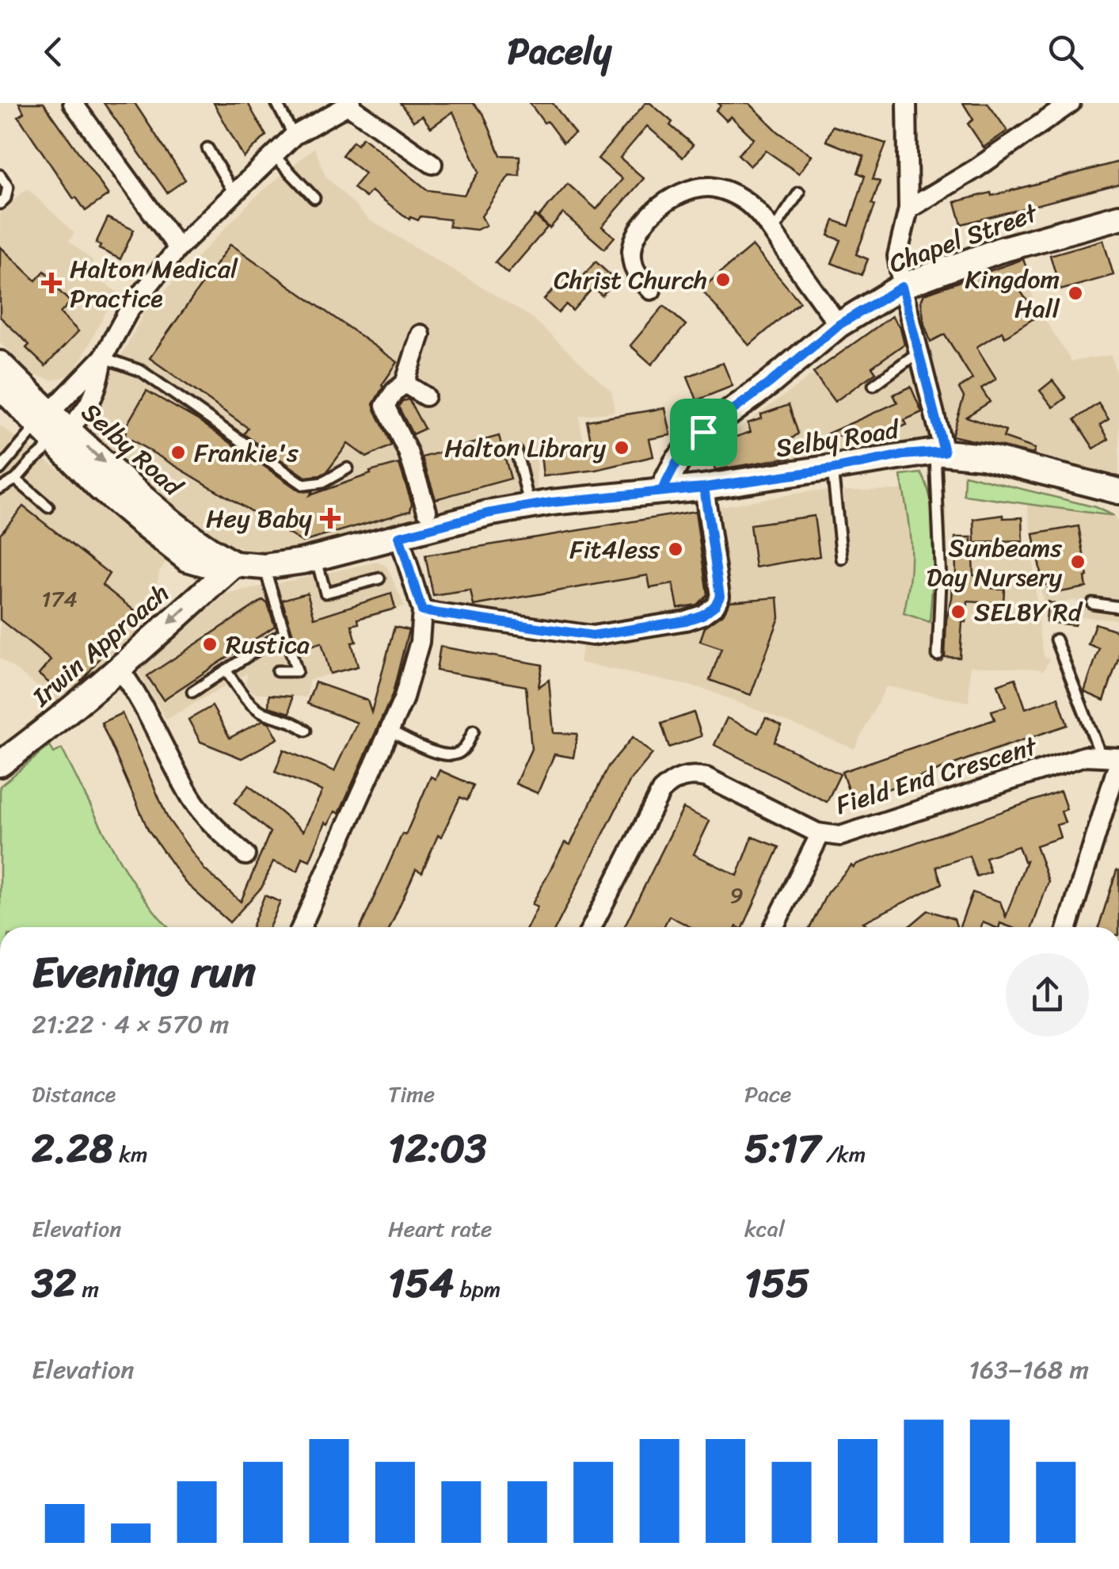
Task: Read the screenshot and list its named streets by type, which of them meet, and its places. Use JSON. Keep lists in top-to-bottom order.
{
  "streets": {
    "main road": ["Chapel Street", "Selby Road", "Irwin Approach"],
    "street": ["Field End Crescent"]
  },
  "crossings": [
    ["Chapel Street", "Selby Road"],
    ["Selby Road", "Irwin Approach"]
  ],
  "one_way": ["Irwin Approach"],
  "places": {
    "other": [
      "Christ Church",
      "Kingdom Hall",
      "Halton Library",
      "Frankie's",
      "Fit4less",
      "Sunbeams Day Nursery",
      "SELBY Rd",
      "Rustica"
    ],
    "health": ["Halton Medical Practice", "Hey Baby"]
  },
  "house_numbers": ["174", "9"],
  "page": {
    "header": "Pacely",
    "heading": ["Evening run", "21:22 · 4 × 570 m"],
    "stats": [
      ["Distance", "2.28 km"],
      ["Time", "12:03"],
      ["Pace", "5:17 /km"],
      ["Elevation", "32 m"],
      ["Heart rate", "154 bpm"],
      ["kcal", "155"]
    ],
    "chart": ["Elevation", "163–168 m"]
  }
}
